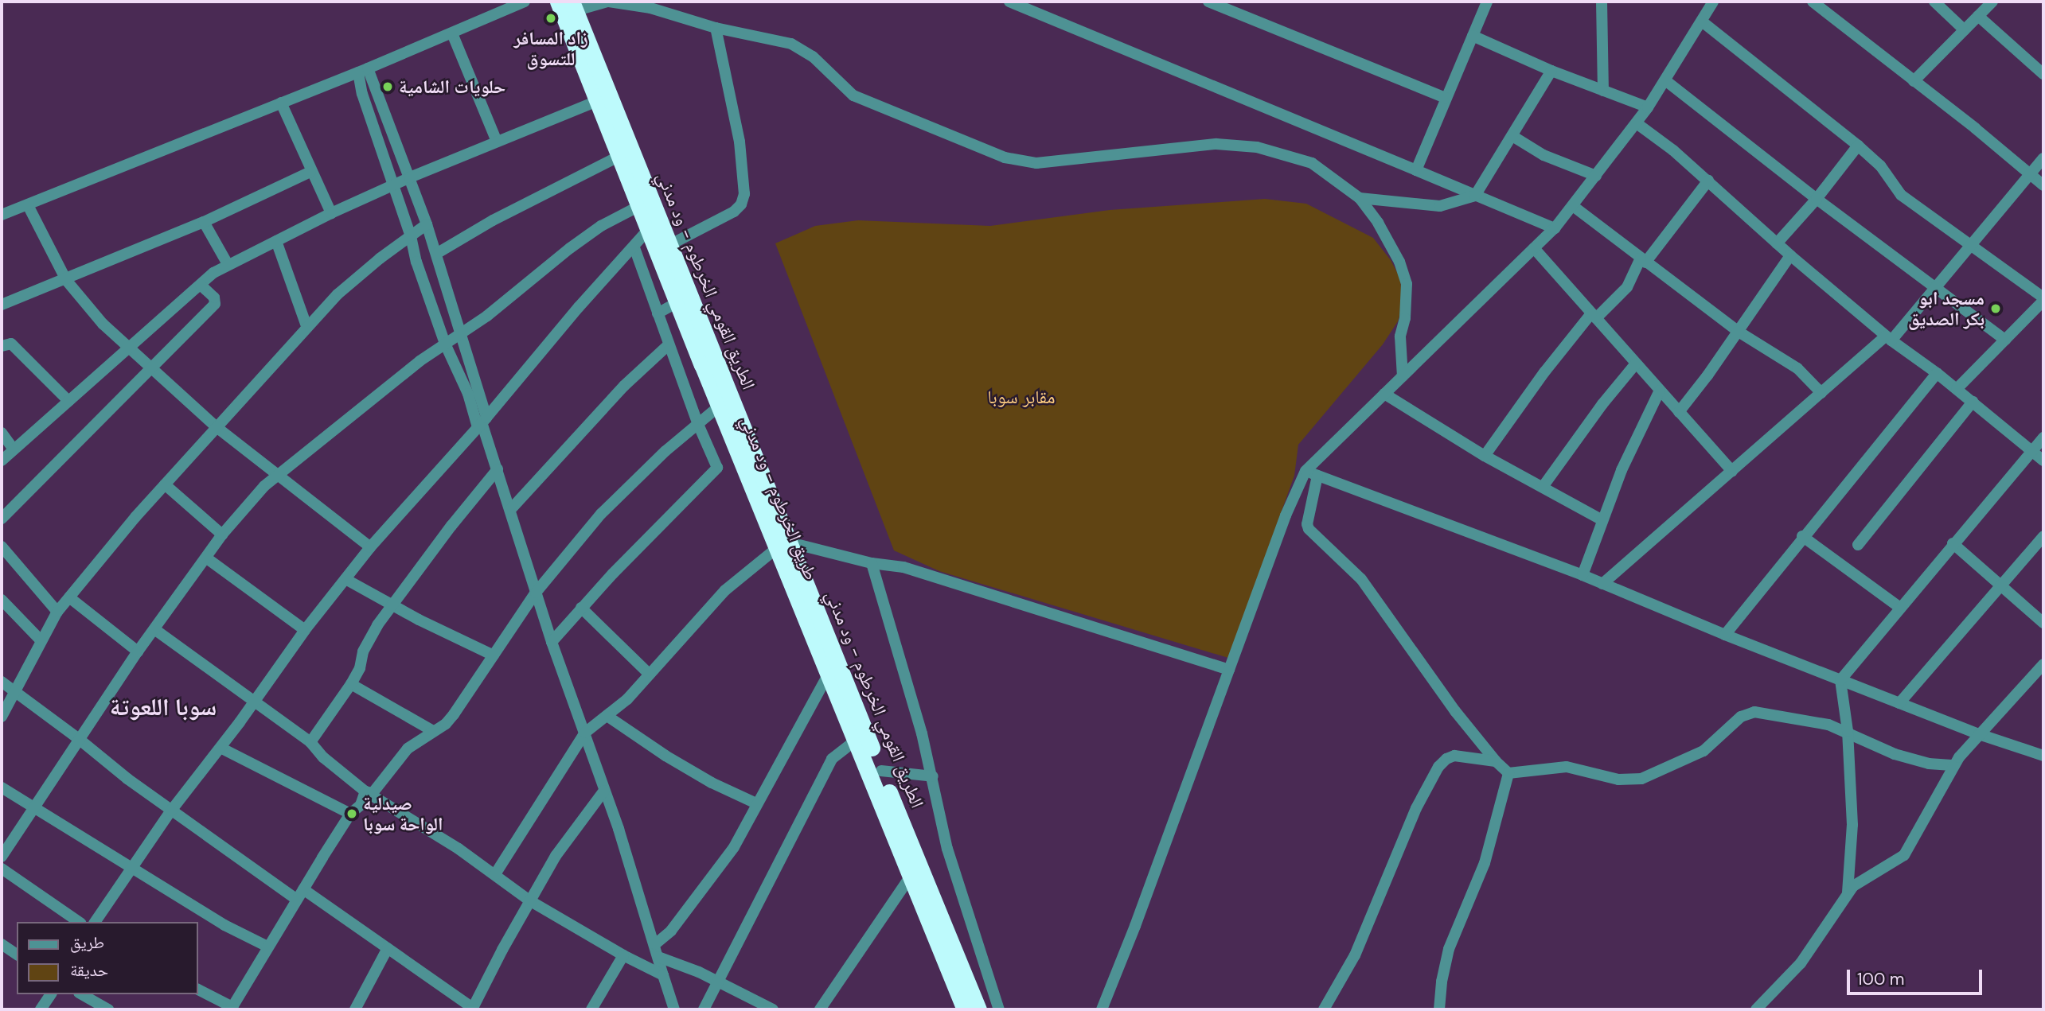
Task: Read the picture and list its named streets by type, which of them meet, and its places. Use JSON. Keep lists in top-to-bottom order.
{
  "streets": {
    "highway": ["الطريق القومي الخرطوم - ود مدني", "طريق الخرطوم - ود مدني"]
  },
  "crossings": [
    ["الطريق القومي الخرطوم - ود مدني", "طريق الخرطوم - ود مدني"]
  ],
  "districts": ["سوبا اللعوتة"],
  "parks": ["مقابر سوبا"],
  "places": [
    "زاد المسافر للتسوق",
    "حلويات الشامية",
    "مسجد ابو بكر الصديق",
    "صيدلية الواحة سوبا"
  ],
  "legend": ["طريق", "حديقة"],
  "scale_bar": "100 m"
}
